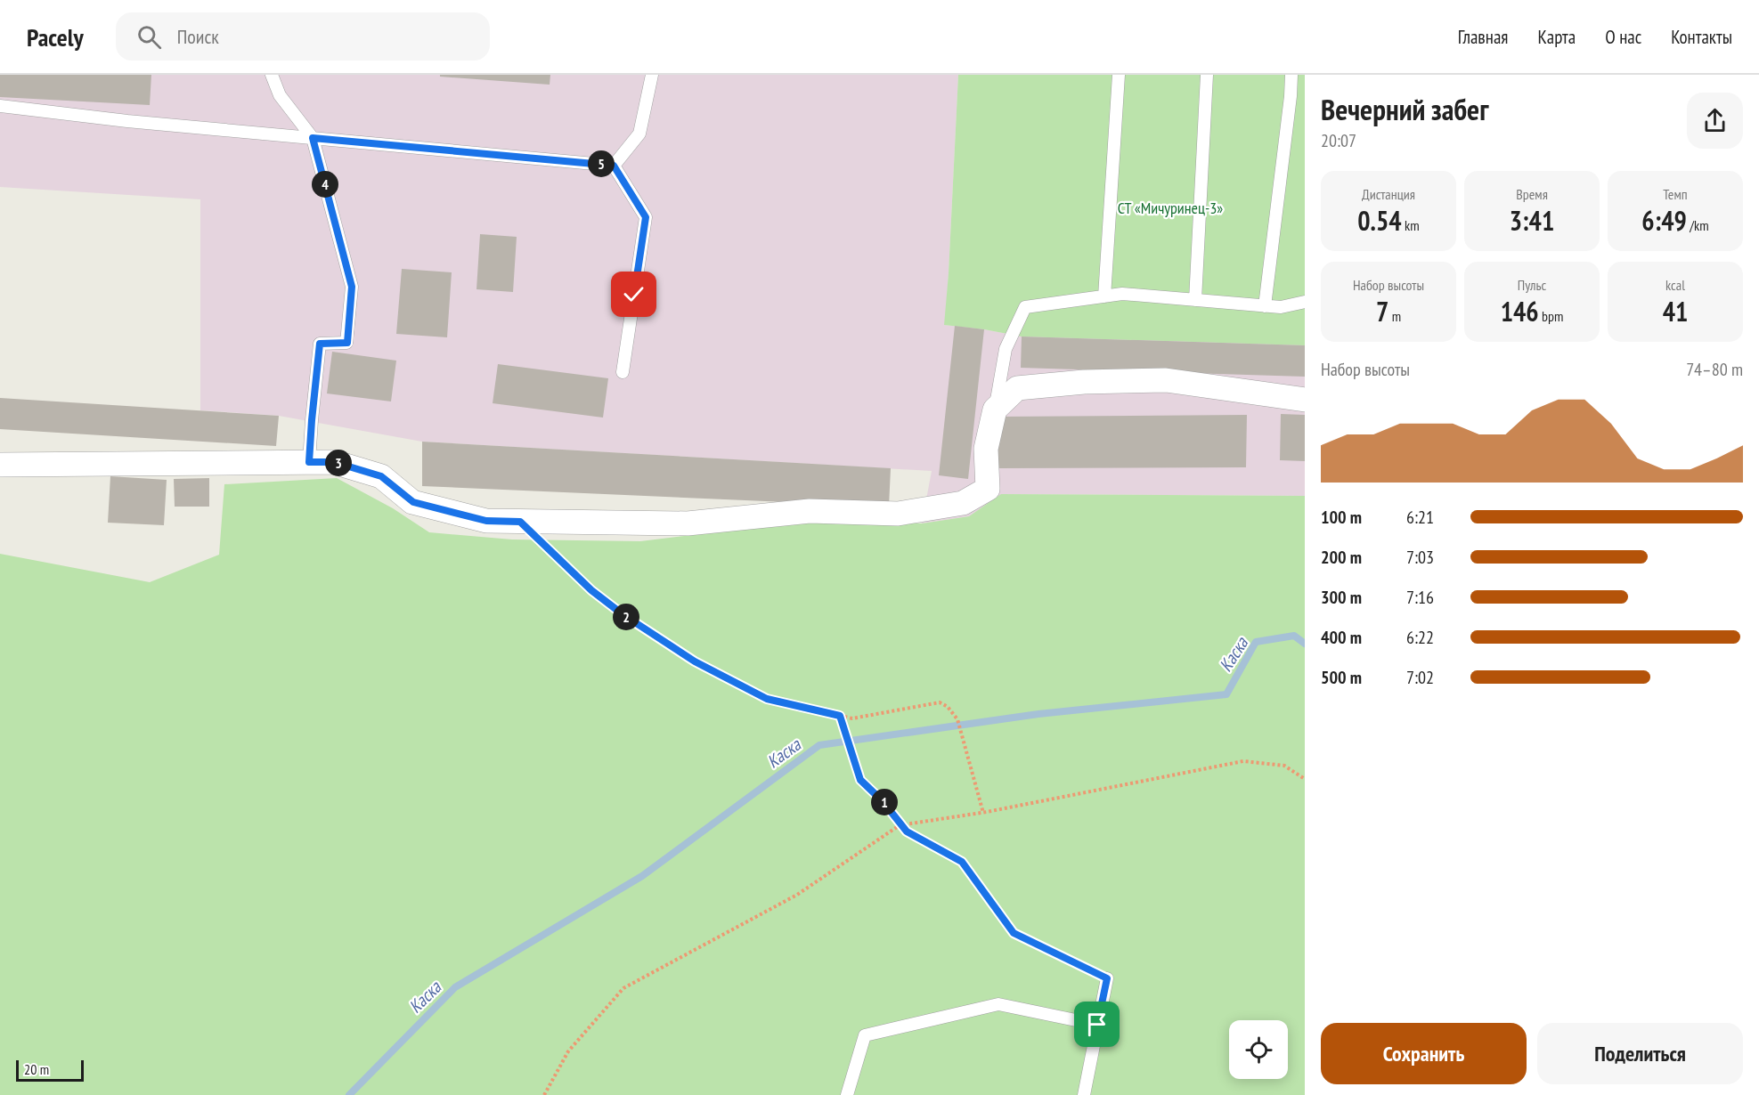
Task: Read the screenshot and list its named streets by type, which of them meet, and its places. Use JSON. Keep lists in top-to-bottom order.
{
  "water": ["Каска"],
  "parks": ["СТ «Мичуринец-3»"],
  "scale_bar": "20 m",
  "page": {
    "header": "Pacely",
    "search": "Поиск",
    "nav": [
      "Главная",
      "Карта",
      "О нас",
      "Контакты"
    ],
    "heading": ["Вечерний забег", "20:07"],
    "pins": [
      "5",
      "4",
      "3",
      "2",
      "1"
    ],
    "stats": [
      ["Дистанция", "0.54 km"],
      ["Время", "3:41"],
      ["Темп", "6:49 /km"],
      ["Набор высоты", "7 m"],
      ["Пульс", "146 bpm"],
      ["kcal", "41"]
    ],
    "chart": ["Набор высоты", "74–80 m"],
    "list": [
      {
        "name": "100 m",
        "note": "6:21"
      },
      {
        "name": "200 m",
        "note": "7:03"
      },
      {
        "name": "300 m",
        "note": "7:16"
      },
      {
        "name": "400 m",
        "note": "6:22"
      },
      {
        "name": "500 m",
        "note": "7:02"
      }
    ],
    "buttons": ["Сохранить", "Поделиться"],
    "scale": "20 m"
  }
}
